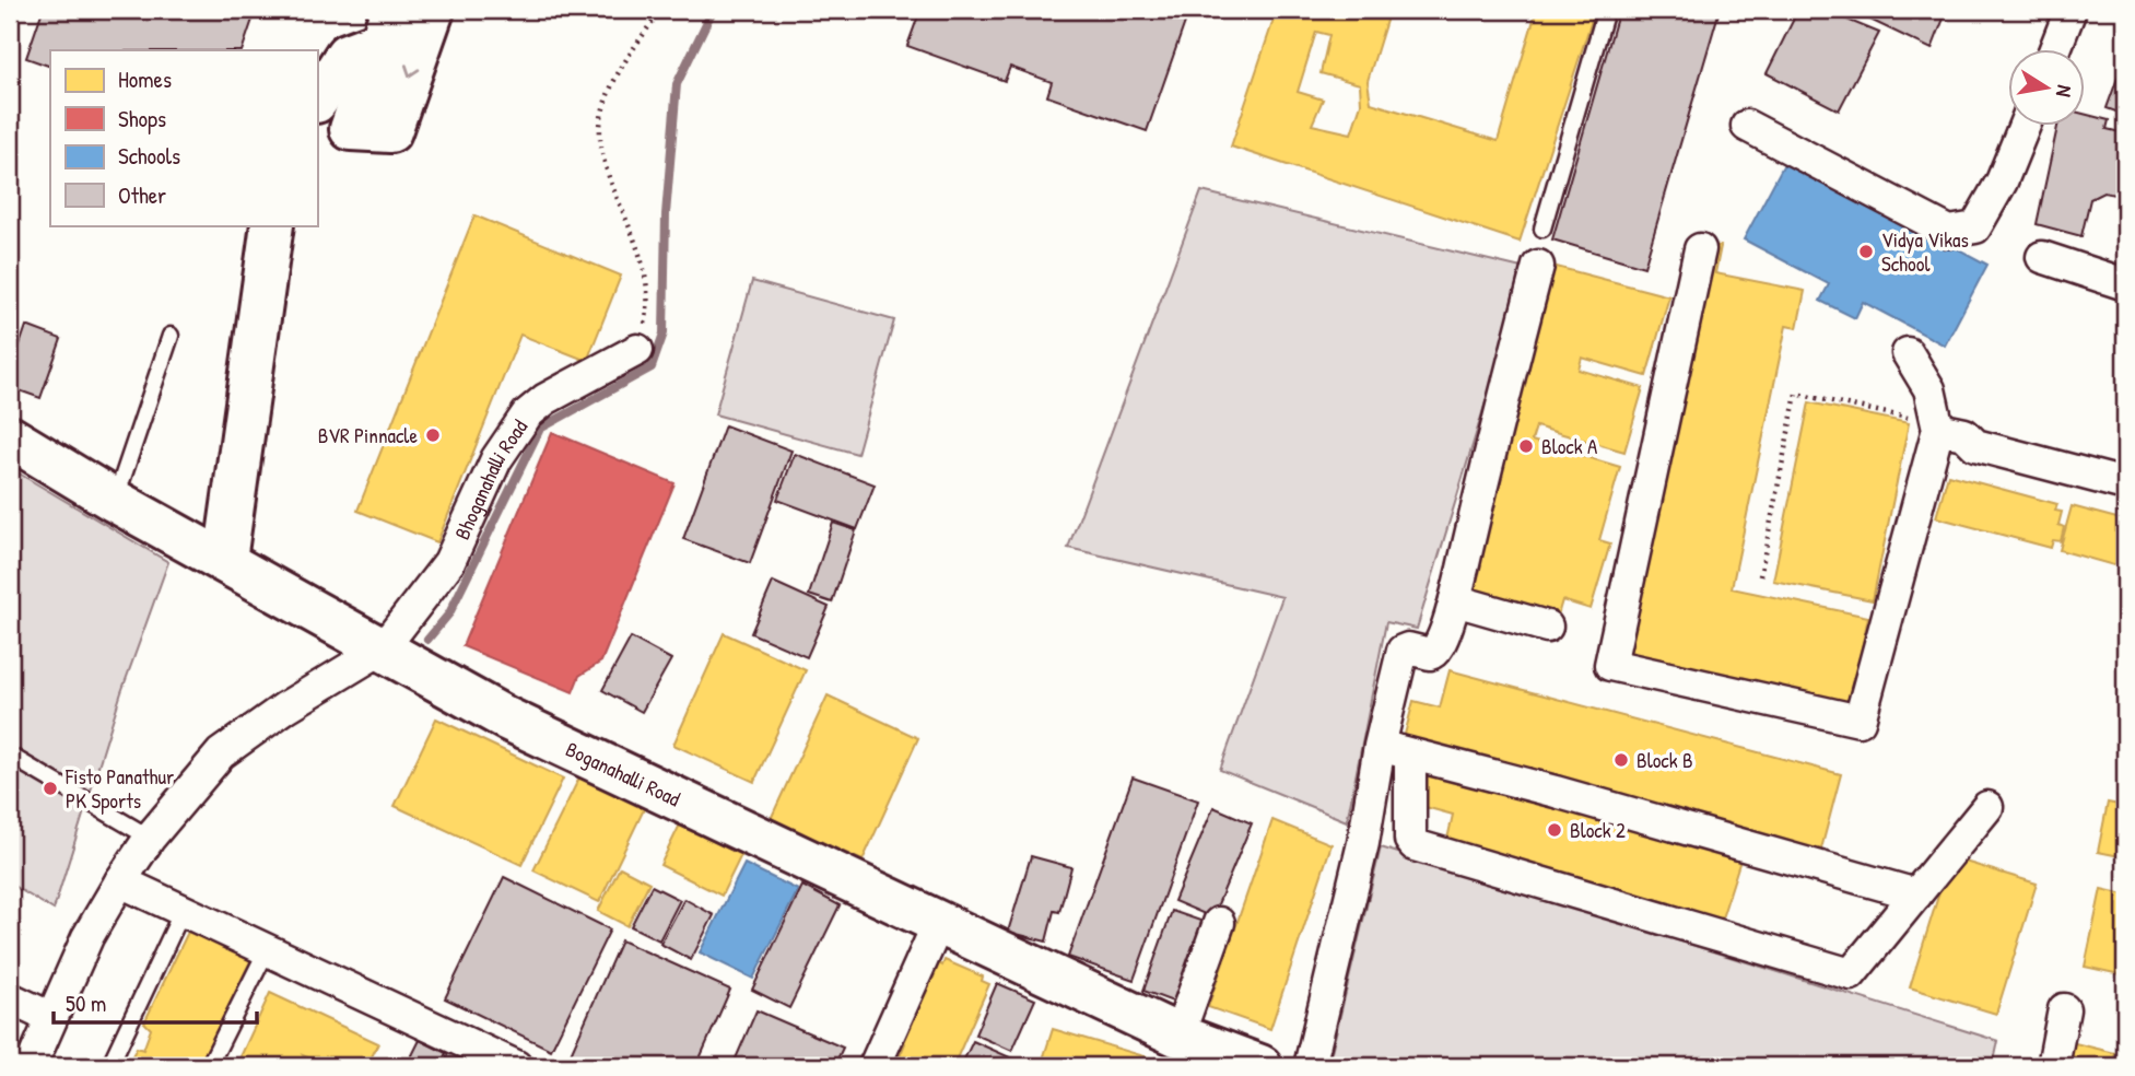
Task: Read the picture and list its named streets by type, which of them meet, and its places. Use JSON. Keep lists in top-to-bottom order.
{
  "streets": {
    "street": ["Bhoganahalli Road", "Boganahalli Road"]
  },
  "crossings": [
    ["Bhoganahalli Road", "Boganahalli Road"]
  ],
  "places": [
    "Vidya Vikas School",
    "BVR Pinnacle",
    "Block A",
    "Block B",
    "Fisto Panathur PK Sports",
    "Block 2"
  ],
  "legend": [
    "Homes",
    "Shops",
    "Schools",
    "Other"
  ],
  "scale_bar": "50 m",
  "north": "right"
}
